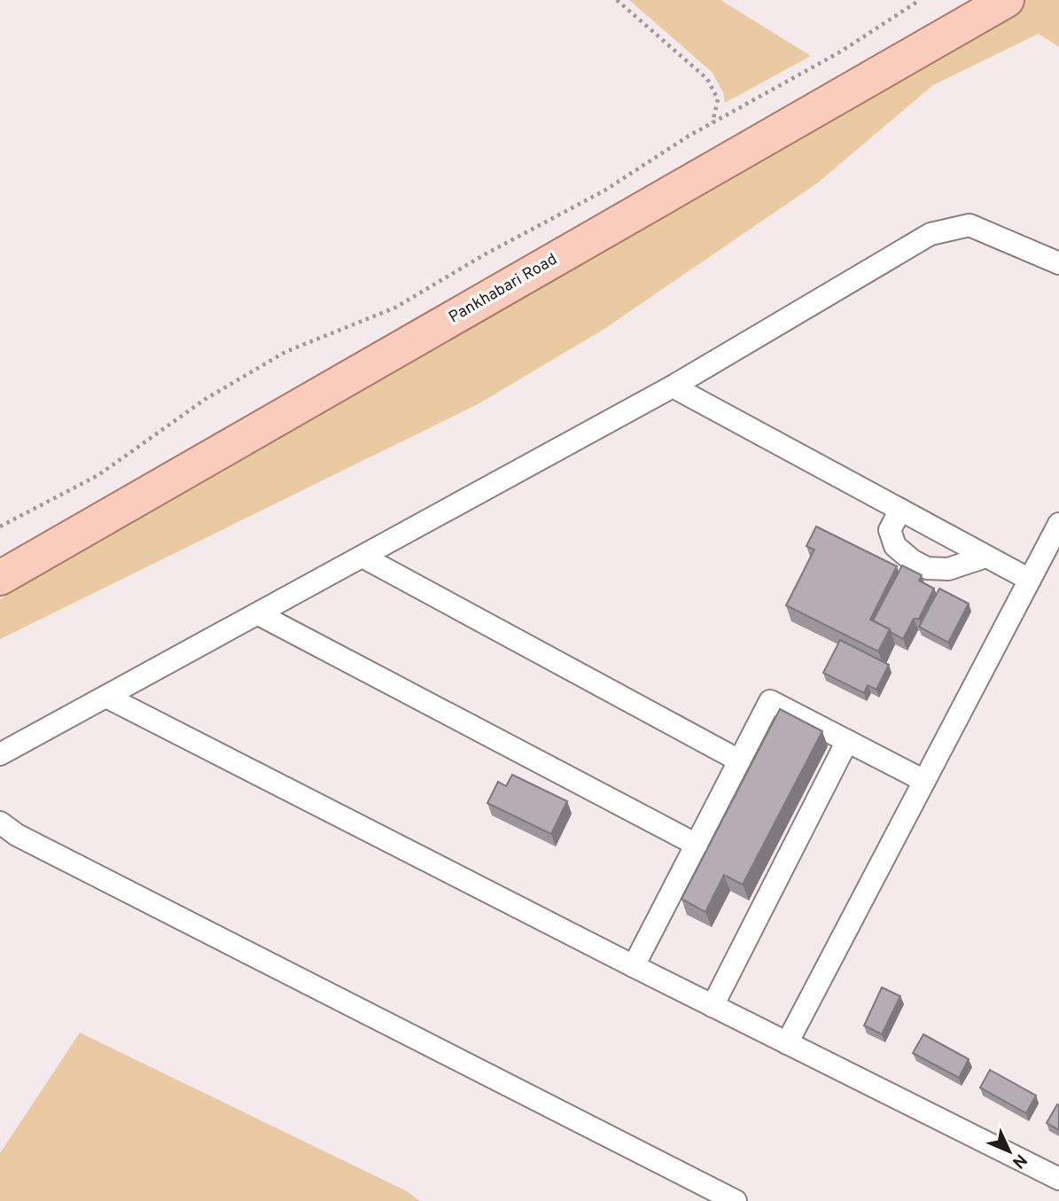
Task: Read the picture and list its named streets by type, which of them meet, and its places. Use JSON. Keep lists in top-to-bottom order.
{
  "streets": {
    "main road": ["Pankhabari Road"]
  },
  "north": "bottom right"
}
